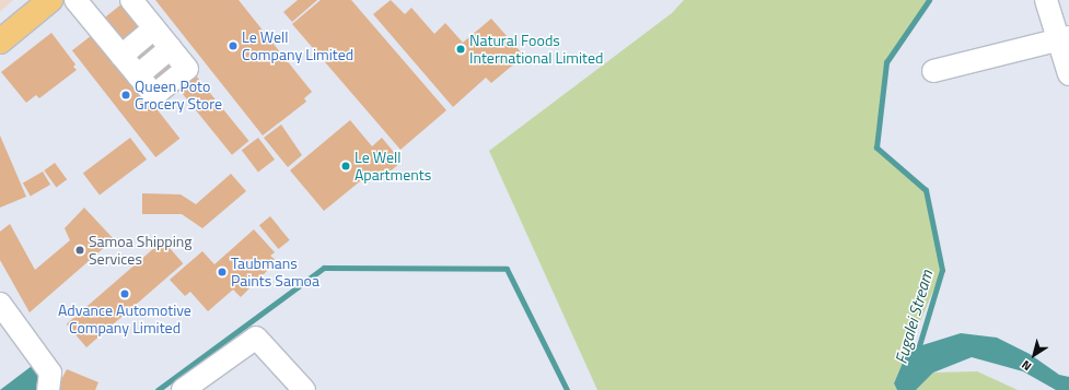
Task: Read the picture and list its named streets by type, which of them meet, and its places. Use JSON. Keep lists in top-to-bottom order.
{
  "water": ["Fugalei Stream"],
  "places": [
    "Le Well Company Limited",
    "Natural Foods International Limited",
    "Queen Poto Grocery Store",
    "Le Well Apartments",
    "Samoa Shipping Services",
    "Taubmans Paints Samoa",
    "Advance Automotive Company Limited"
  ],
  "north": "bottom left"
}
